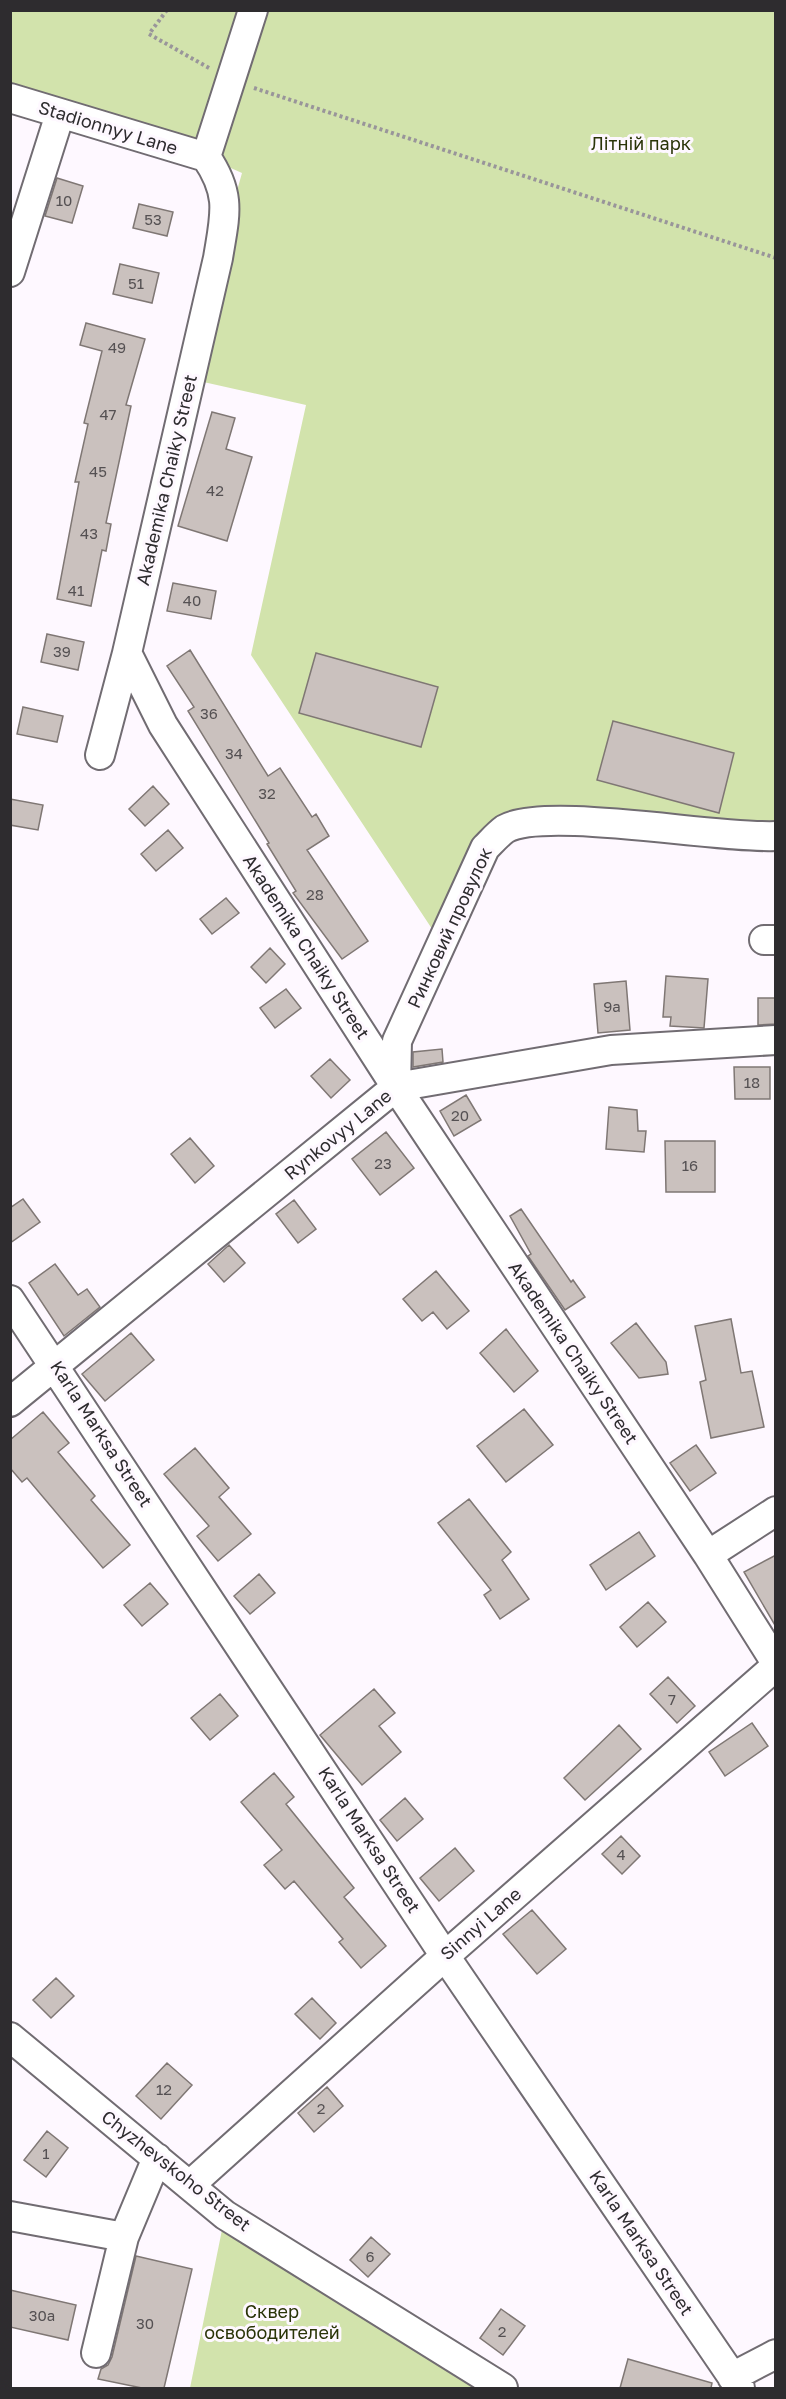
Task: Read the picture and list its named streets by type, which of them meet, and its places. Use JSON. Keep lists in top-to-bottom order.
{
  "streets": {
    "street": [
      "Stadionnyy Lane",
      "Akademika Chaiky Street",
      "Ринковий провулок",
      "Rynkovyy Lane",
      "Karla Marksa Street",
      "Sinnyi Lane",
      "Chyzhevskoho Street"
    ]
  },
  "crossings": [
    ["Stadionnyy Lane", "Akademika Chaiky Street"],
    ["Akademika Chaiky Street", "Ринковий провулок"],
    ["Akademika Chaiky Street", "Rynkovyy Lane"],
    ["Akademika Chaiky Street", "Sinnyi Lane"],
    ["Ринковий провулок", "Rynkovyy Lane"],
    ["Rynkovyy Lane", "Karla Marksa Street"],
    ["Karla Marksa Street", "Sinnyi Lane"],
    ["Sinnyi Lane", "Chyzhevskoho Street"]
  ],
  "parks": ["Літній парк", "Сквер освободителей"],
  "house_numbers": [
    "10",
    "53",
    "51",
    "49",
    "47",
    "45",
    "42",
    "43",
    "41",
    "40",
    "39",
    "36",
    "34",
    "32",
    "28",
    "9а",
    "18",
    "20",
    "23",
    "16",
    "7",
    "4",
    "12",
    "2",
    "1",
    "6",
    "30а",
    "30",
    "2"
  ]
}
